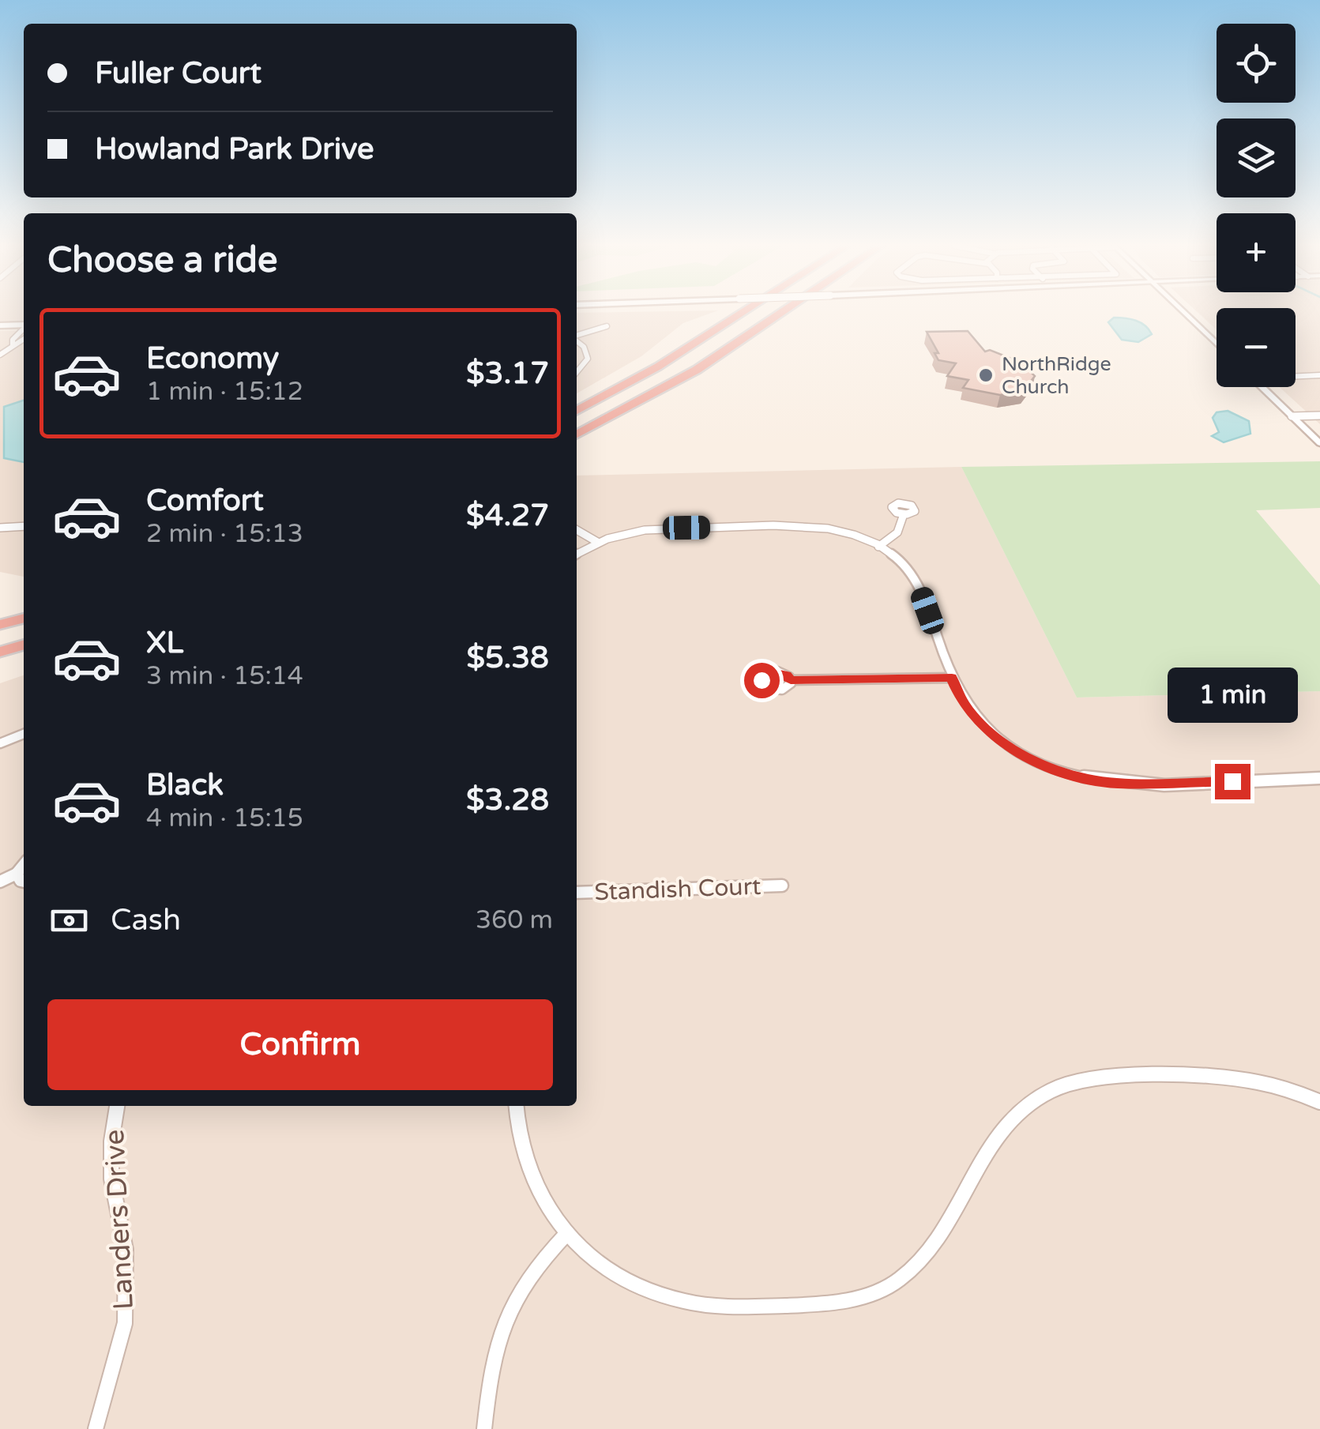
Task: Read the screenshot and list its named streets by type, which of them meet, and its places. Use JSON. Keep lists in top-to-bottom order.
{
  "streets": {
    "street": ["Standish Court", "Landers Drive"]
  },
  "places": ["NorthRidge Church"],
  "page": {
    "map_buttons": ["+", "−"],
    "banner": ["Fuller Court", "Howland Park Drive"],
    "heading": "Choose a ride",
    "list": [
      {
        "name": "Economy",
        "note": "1 min · 15:12",
        "value": "$3.17"
      },
      {
        "name": "Comfort",
        "note": "2 min · 15:13",
        "value": "$4.27"
      },
      {
        "name": "XL",
        "note": "3 min · 15:14",
        "value": "$5.38"
      },
      {
        "name": "Black",
        "note": "4 min · 15:15",
        "value": "$3.28"
      }
    ],
    "bubble": "1 min",
    "pay": ["Cash", "360 m"],
    "buttons": "Confirm"
  }
}
